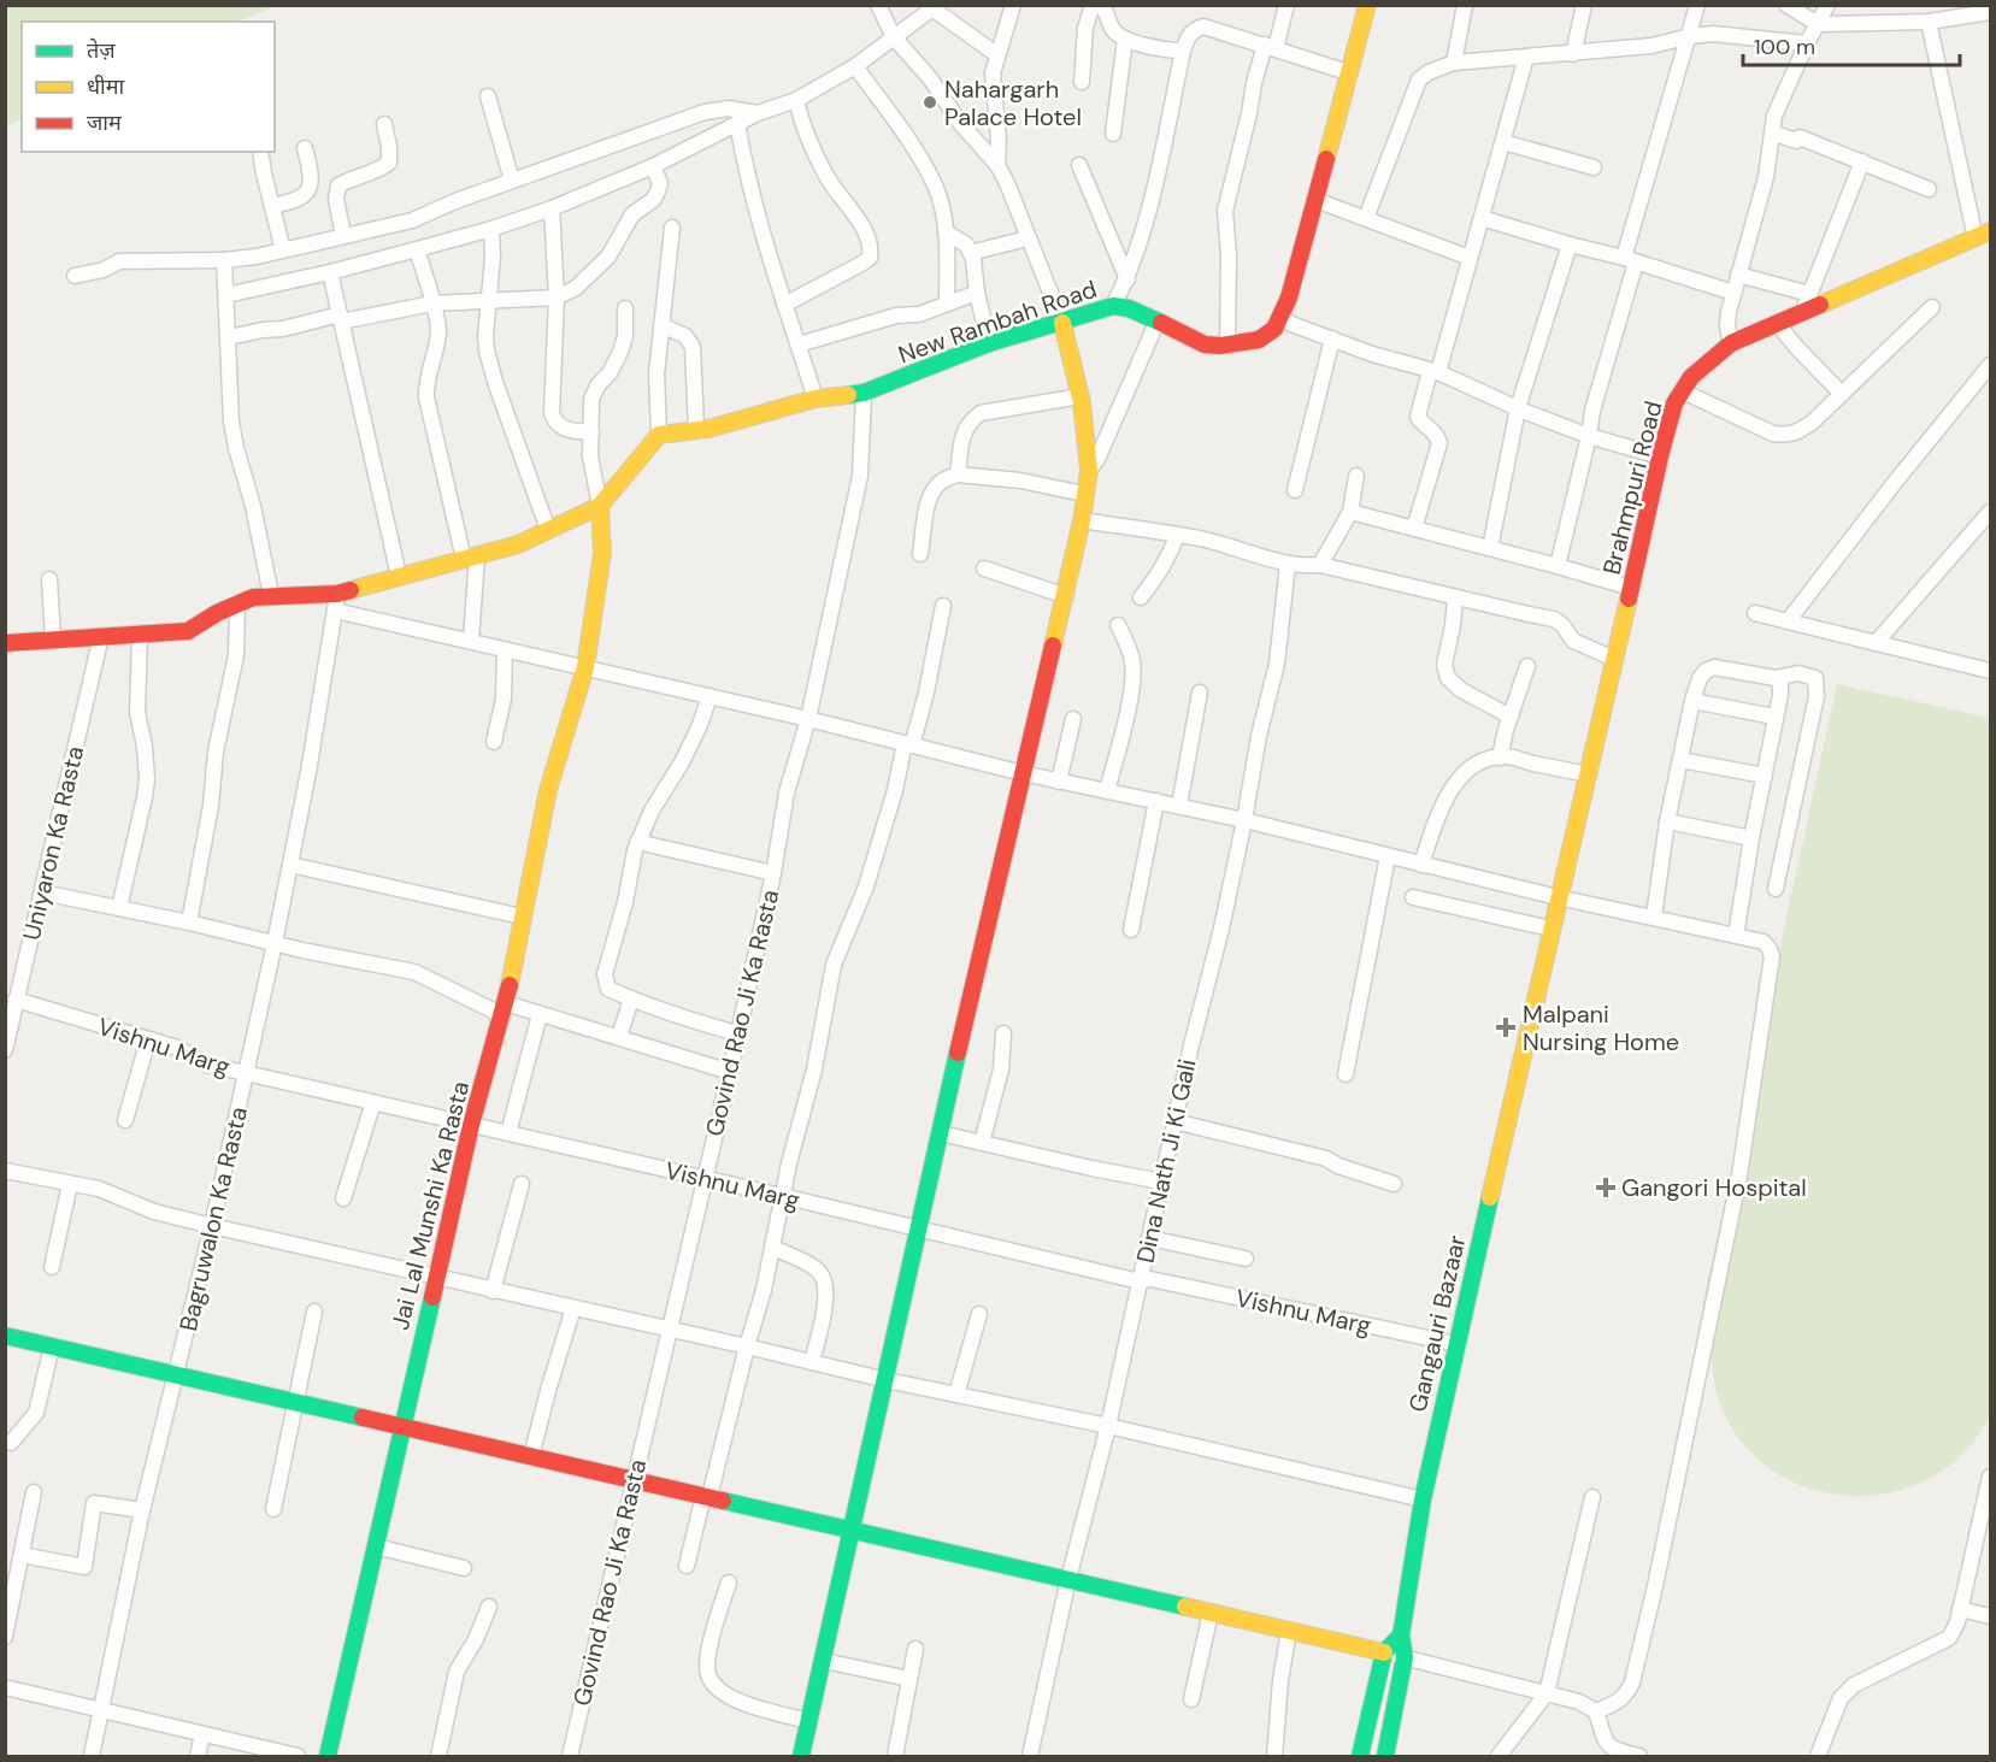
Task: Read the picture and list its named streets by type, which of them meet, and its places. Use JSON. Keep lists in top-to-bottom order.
{
  "streets": {
    "street": [
      "New Rambah Road",
      "Brahmpuri Road",
      "Uniyaron Ka Rasta",
      "Govind Rao Ji Ka Rasta",
      "Vishnu Marg",
      "Dina Nath Ji Ki Gali",
      "Jai Lal Munshi Ka Rasta",
      "Bagruwalon Ka Rasta",
      "Gangauri Bazaar"
    ]
  },
  "crossings": [
    ["New Rambah Road", "Govind Rao Ji Ka Rasta"],
    ["Brahmpuri Road", "Gangauri Bazaar"],
    ["Uniyaron Ka Rasta", "Vishnu Marg"],
    ["Govind Rao Ji Ka Rasta", "Vishnu Marg"],
    ["Vishnu Marg", "Dina Nath Ji Ki Gali"],
    ["Vishnu Marg", "Jai Lal Munshi Ka Rasta"],
    ["Vishnu Marg", "Bagruwalon Ka Rasta"],
    ["Vishnu Marg", "Gangauri Bazaar"]
  ],
  "places": {
    "other": ["Nahargarh Palace Hotel"],
    "health": ["Malpani Nursing Home", "Gangori Hospital"]
  },
  "legend": ["तेज़", "धीमा", "जाम"],
  "scale_bar": "100 m"
}
